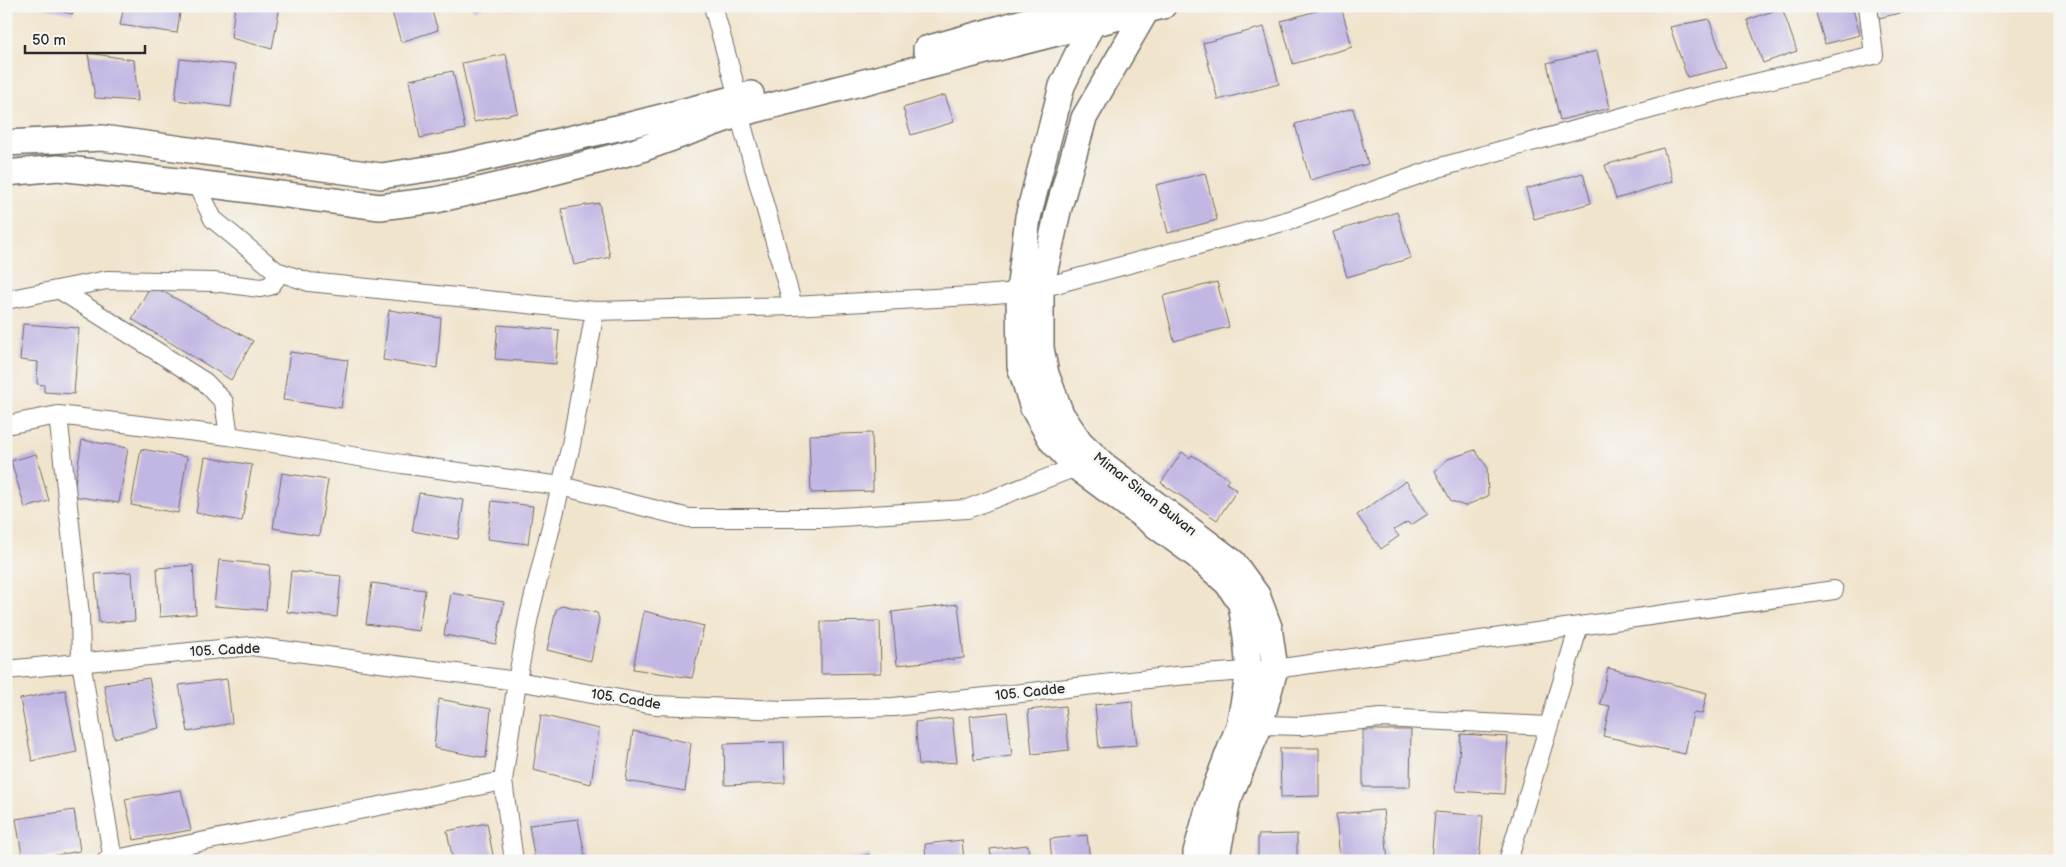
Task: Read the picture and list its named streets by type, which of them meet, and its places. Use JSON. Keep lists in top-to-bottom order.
{
  "streets": {
    "main road": ["Mimar Sinan Bulvarı"],
    "street": ["105. Cadde"]
  },
  "crossings": [
    ["Mimar Sinan Bulvarı", "105. Cadde"]
  ],
  "scale_bar": "50 m"
}
